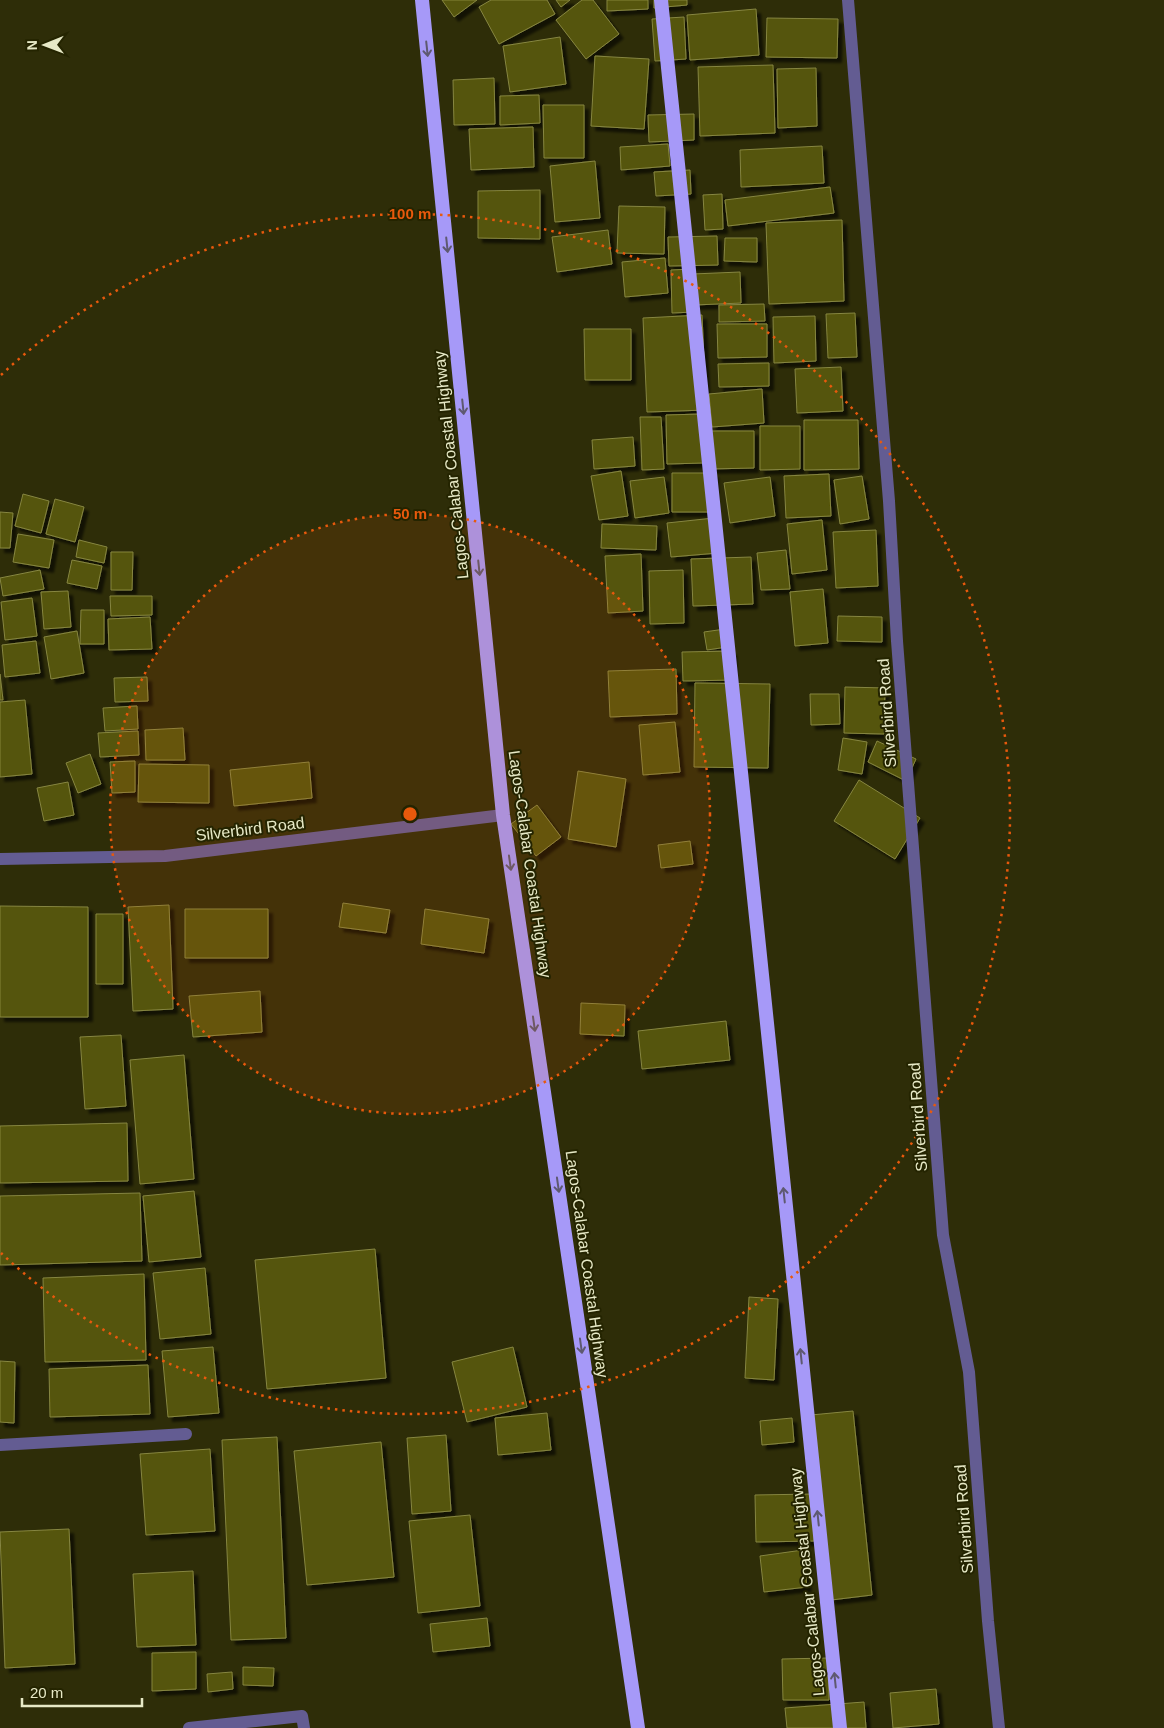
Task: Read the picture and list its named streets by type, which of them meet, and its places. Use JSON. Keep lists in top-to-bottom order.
{
  "streets": {
    "highway": ["Lagos-Calabar Coastal Highway"],
    "street": ["Silverbird Road"]
  },
  "crossings": [
    ["Lagos-Calabar Coastal Highway", "Silverbird Road"]
  ],
  "scale_bar": "20 m",
  "north": "left",
  "rings": ["100 m", "50 m"]
}
